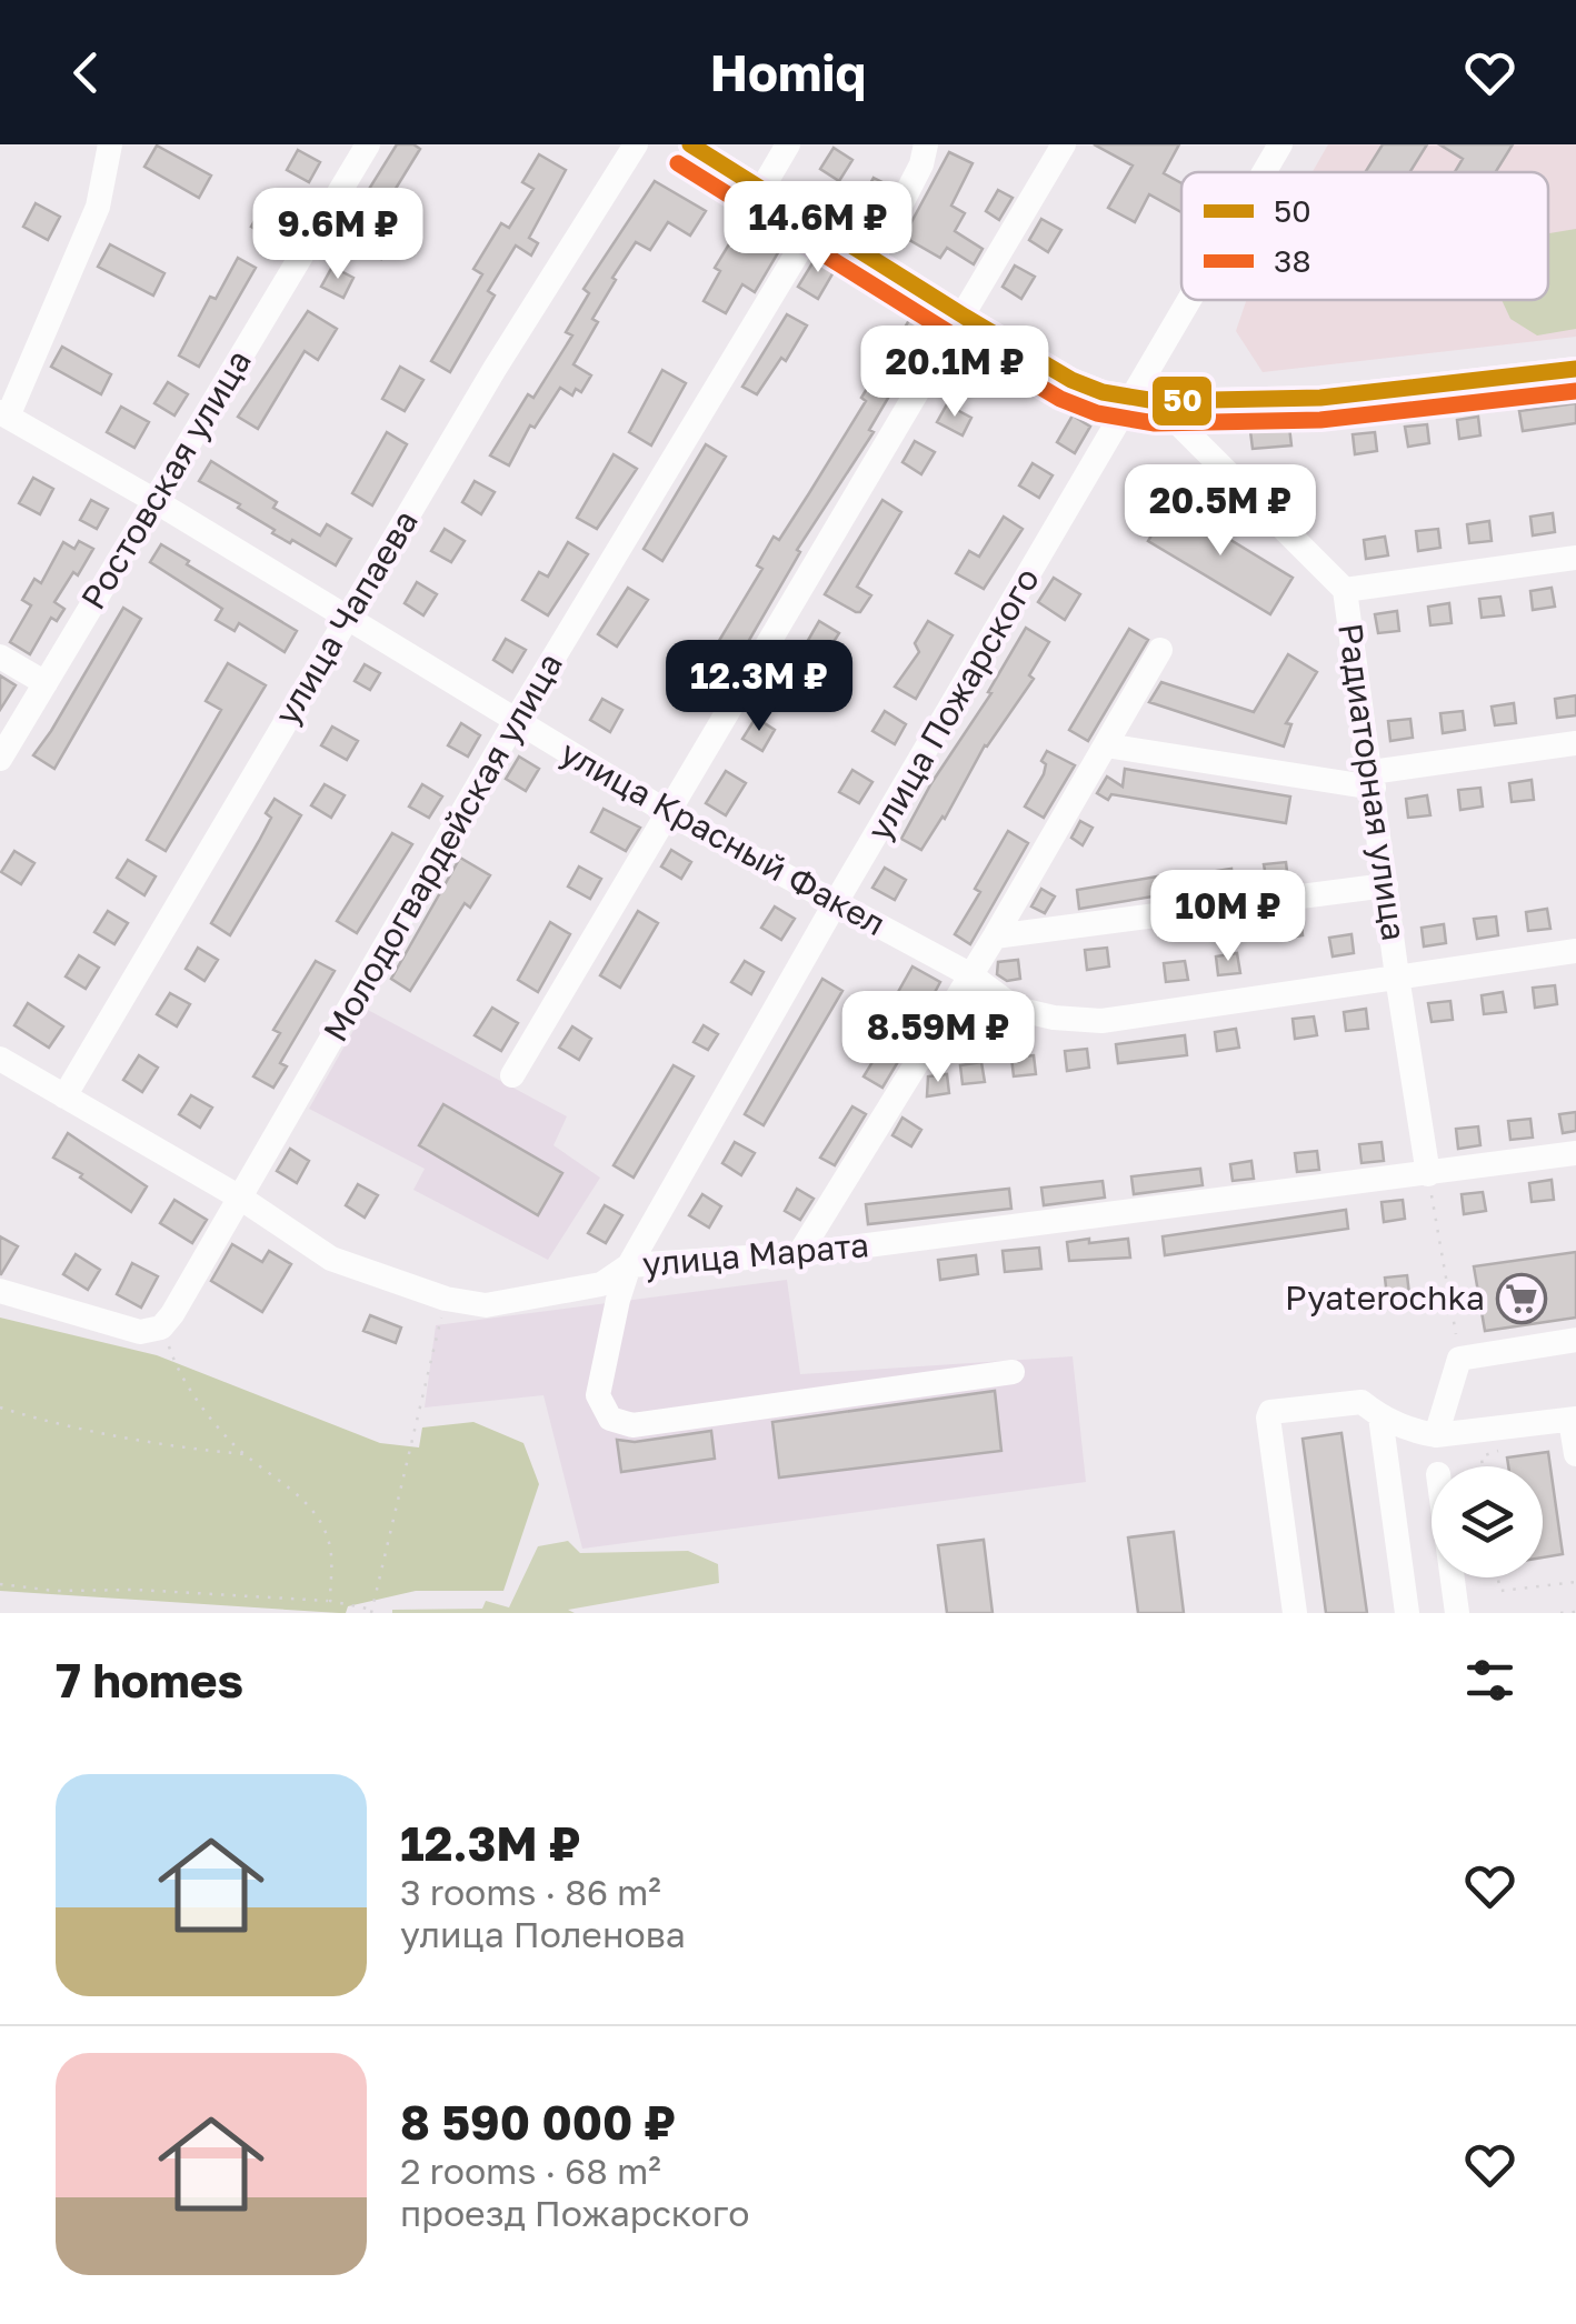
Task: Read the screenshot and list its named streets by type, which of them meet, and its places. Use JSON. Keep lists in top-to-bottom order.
{
  "streets": {
    "street": [
      "Ростовская улица",
      "улица Чапаева",
      "улица Пожарского",
      "Радиаторная улица",
      "улица Красный Факел",
      "Молодогвардейская улица",
      "улица Марата"
    ]
  },
  "crossings": [
    ["Ростовская улица", "улица Красный Факел"],
    ["улица Чапаева", "улица Красный Факел"],
    ["улица Чапаева", "улица Марата"],
    ["улица Пожарского", "Радиаторная улица"],
    ["улица Пожарского", "улица Красный Факел"],
    ["улица Пожарского", "улица Марата"],
    ["Радиаторная улица", "улица Красный Факел"],
    ["Радиаторная улица", "улица Марата"],
    ["улица Красный Факел", "Молодогвардейская улица"],
    ["Молодогвардейская улица", "улица Марата"]
  ],
  "places": {
    "supermarket": ["Pyaterochka"]
  },
  "lines": ["transit line 50", "transit line 38"],
  "legend": ["50", "38"],
  "page": {
    "header": "Homiq",
    "price": [
      "14.6M ₽",
      "9.6M ₽",
      "20.1M ₽",
      "20.5M ₽",
      "12.3M ₽",
      "10M ₽",
      "8.59M ₽"
    ],
    "heading": "7 homes",
    "list": [
      {
        "name": "12.3M ₽",
        "note": "3 rooms · 86 m² · улица Поленова"
      },
      {
        "name": "8 590 000 ₽",
        "note": "2 rooms · 68 m² · проезд Пожарского"
      }
    ]
  }
}
